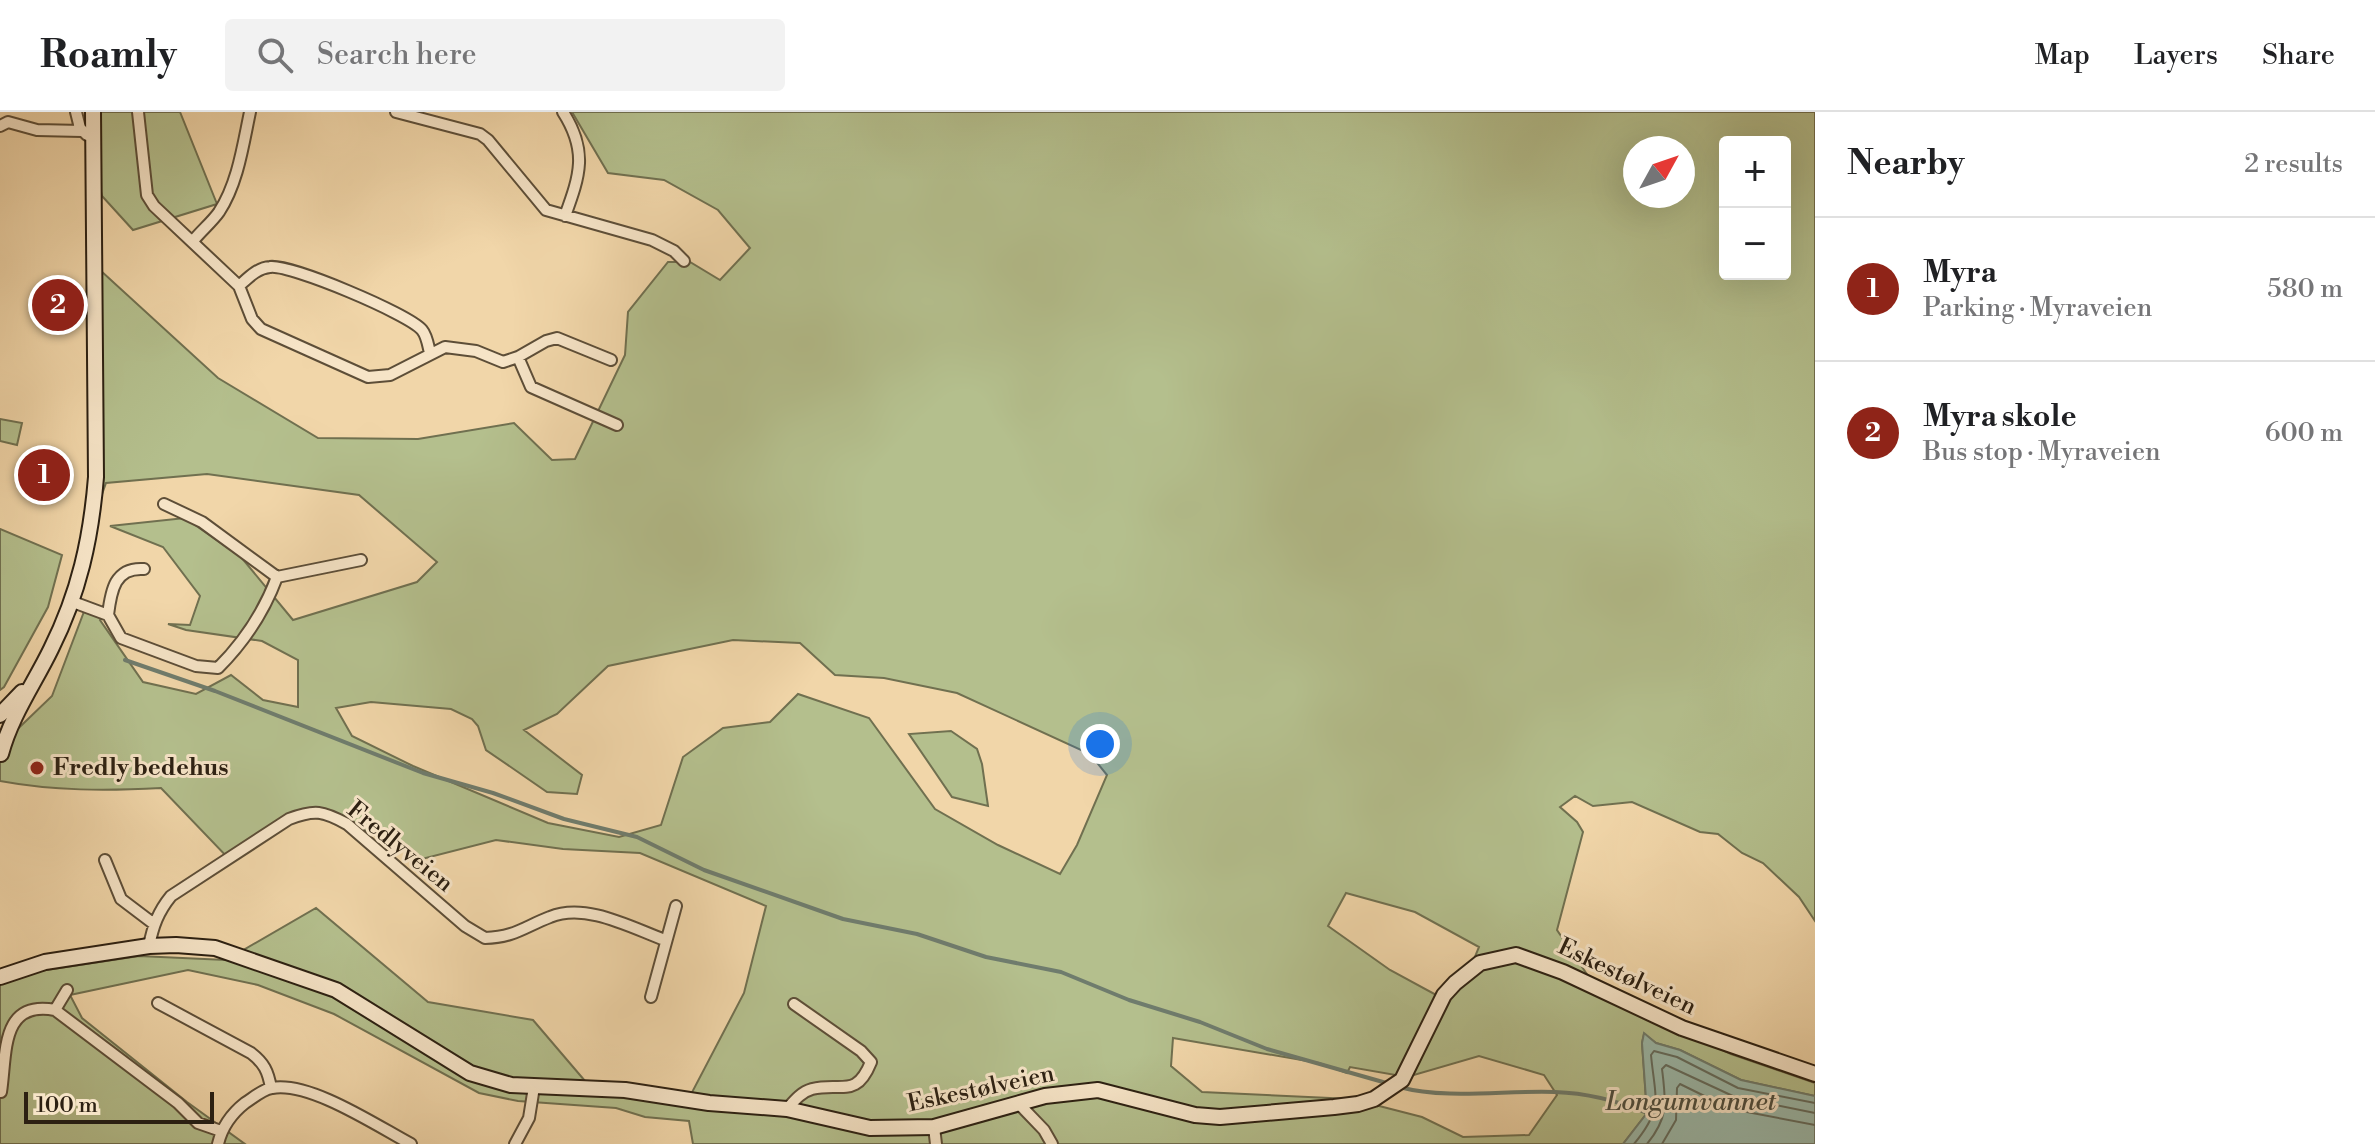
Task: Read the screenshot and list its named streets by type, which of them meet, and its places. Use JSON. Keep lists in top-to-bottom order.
{
  "streets": {
    "main road": ["Eskestølveien"],
    "street": ["Fredlyveien"]
  },
  "crossings": [
    ["Fredlyveien", "Eskestølveien"]
  ],
  "water": ["Longumvannet"],
  "places": ["Fredly bedehus"],
  "scale_bar": "100 m",
  "north": "top right",
  "page": {
    "header": "Roamly",
    "search": "Search here",
    "nav": ["Map", "Layers", "Share"],
    "heading": ["Nearby", "2 results"],
    "map_buttons": ["+", "−"],
    "list": [
      {
        "mark": "1",
        "name": "Myra",
        "note": "Parking · Myraveien",
        "value": "580 m"
      },
      {
        "mark": "2",
        "name": "Myra skole",
        "note": "Bus stop · Myraveien",
        "value": "600 m"
      }
    ],
    "pins": ["2", "1"],
    "scale": "100 m"
  }
}
